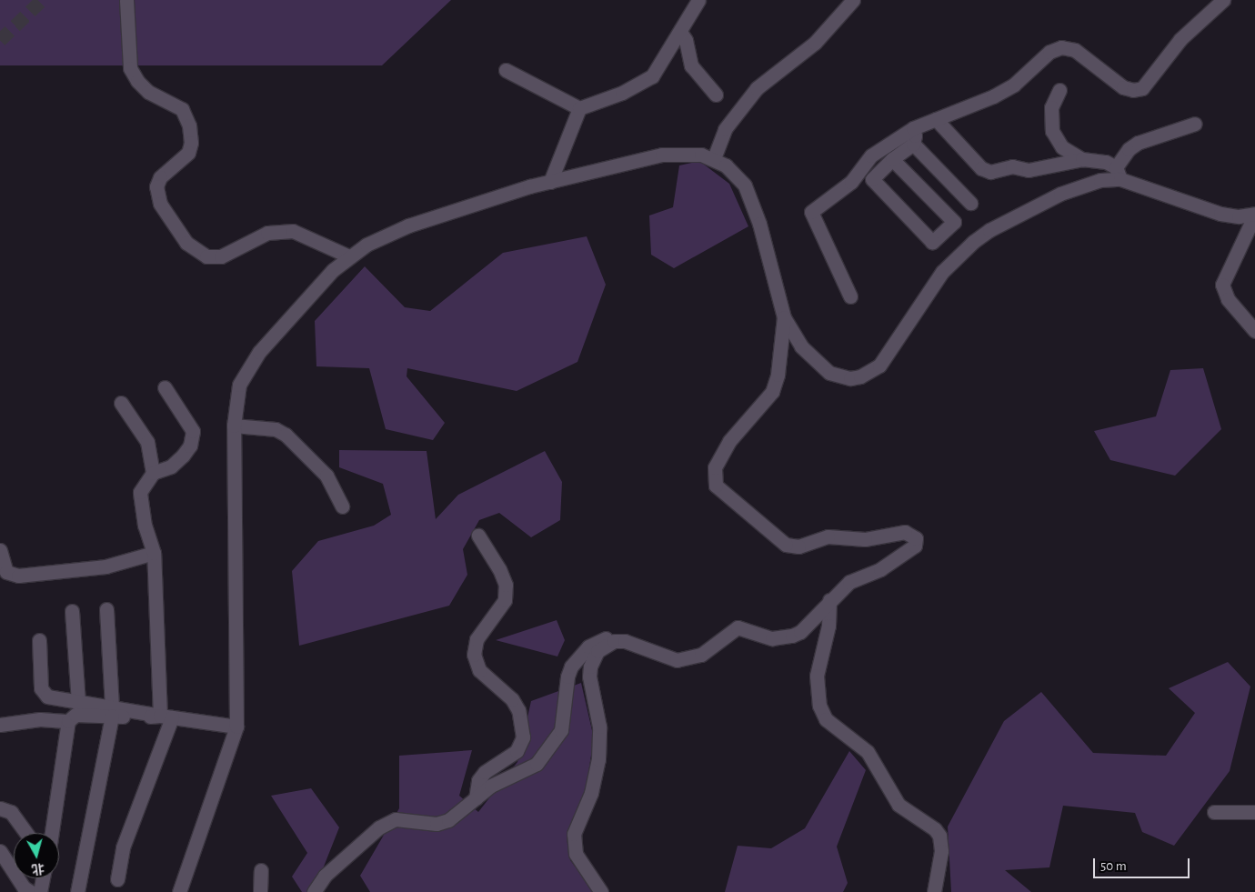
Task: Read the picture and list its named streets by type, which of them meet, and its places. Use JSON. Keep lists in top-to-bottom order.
{
  "scale_bar": "50 m",
  "north": "bottom"
}
